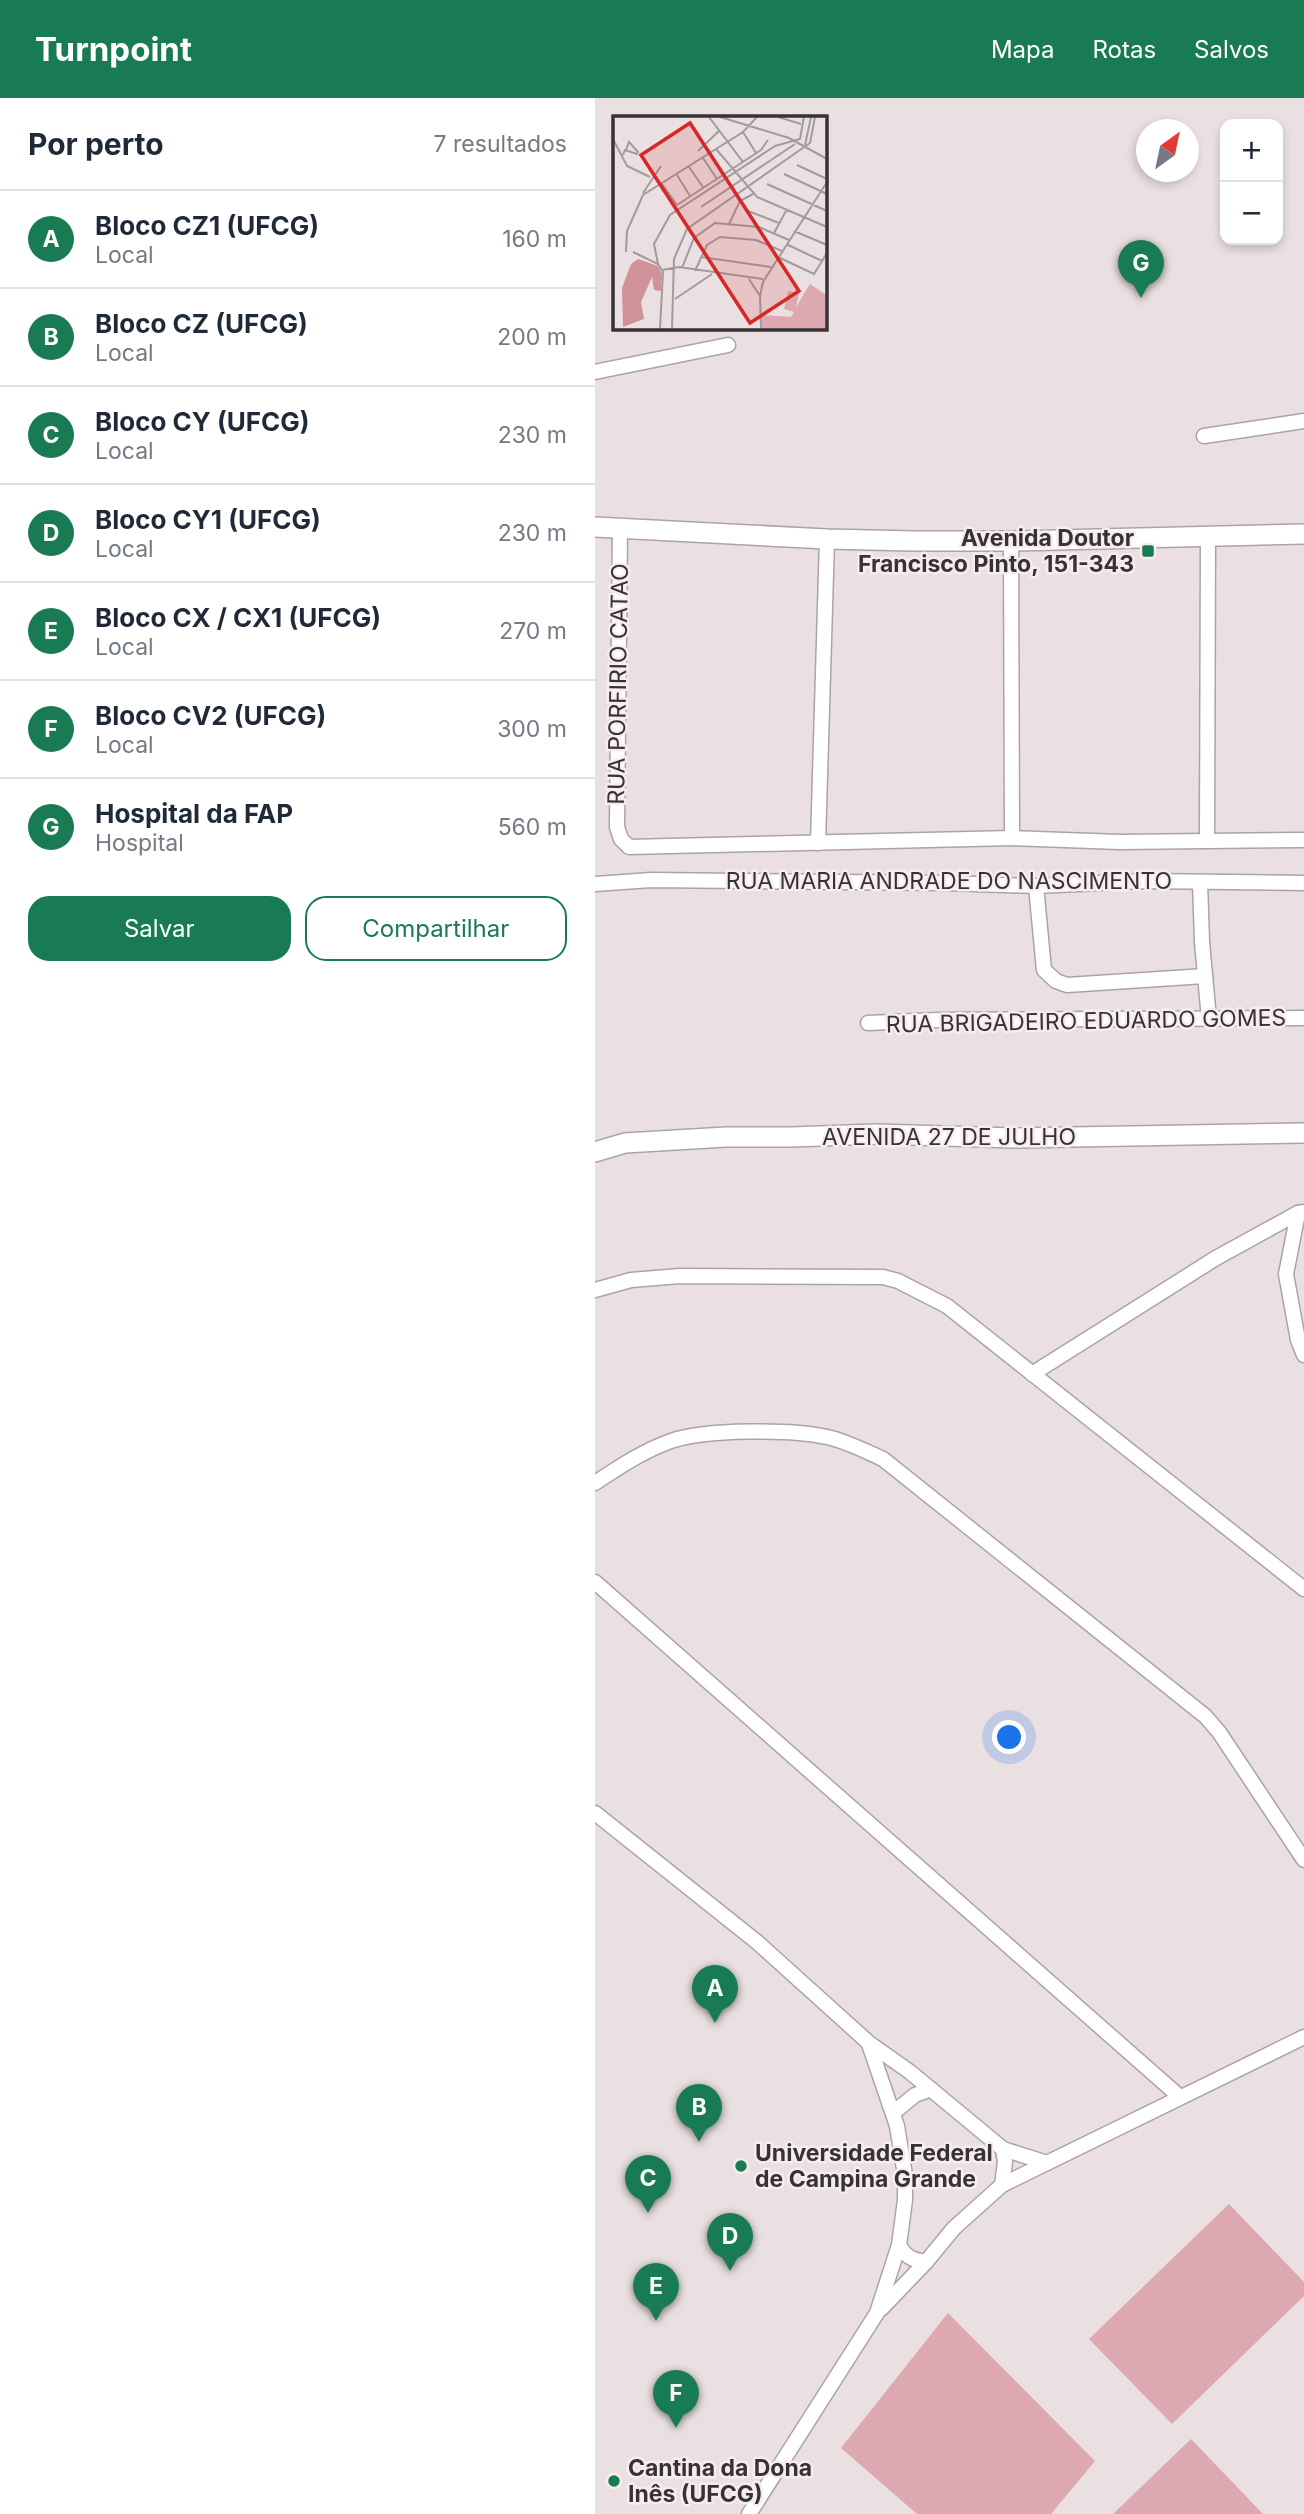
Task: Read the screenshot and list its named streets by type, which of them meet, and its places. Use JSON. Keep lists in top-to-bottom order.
{
  "streets": {
    "street": [
      "RUA PORFIRIO CATAO",
      "RUA MARIA ANDRADE DO NASCIMENTO",
      "RUA BRIGADEIRO EDUARDO GOMES",
      "AVENIDA 27 DE JULHO"
    ]
  },
  "crossings": [
    ["RUA PORFIRIO CATAO", "RUA MARIA ANDRADE DO NASCIMENTO"]
  ],
  "places": {
    "transit": ["Avenida Doutor Francisco Pinto, 151-343"],
    "other": ["Universidade Federal de Campina Grande", "Cantina da Dona Inês (UFCG)"]
  },
  "north": "top right",
  "page": {
    "header": "Turnpoint",
    "nav": ["Mapa", "Rotas", "Salvos"],
    "heading": ["Por perto", "7 resultados"],
    "map_buttons": ["+", "−"],
    "list": [
      {
        "mark": "A",
        "name": "Bloco CZ1 (UFCG)",
        "note": "Local",
        "value": "160 m"
      },
      {
        "mark": "B",
        "name": "Bloco CZ (UFCG)",
        "note": "Local",
        "value": "200 m"
      },
      {
        "mark": "C",
        "name": "Bloco CY (UFCG)",
        "note": "Local",
        "value": "230 m"
      },
      {
        "mark": "D",
        "name": "Bloco CY1 (UFCG)",
        "note": "Local",
        "value": "230 m"
      },
      {
        "mark": "E",
        "name": "Bloco CX / CX1 (UFCG)",
        "note": "Local",
        "value": "270 m"
      },
      {
        "mark": "F",
        "name": "Bloco CV2 (UFCG)",
        "note": "Local",
        "value": "300 m"
      },
      {
        "mark": "G",
        "name": "Hospital da FAP",
        "note": "Hospital",
        "value": "560 m"
      }
    ],
    "pins": [
      "G",
      "A",
      "B",
      "C",
      "D",
      "E",
      "F"
    ],
    "buttons": ["Salvar", "Compartilhar"]
  }
}
